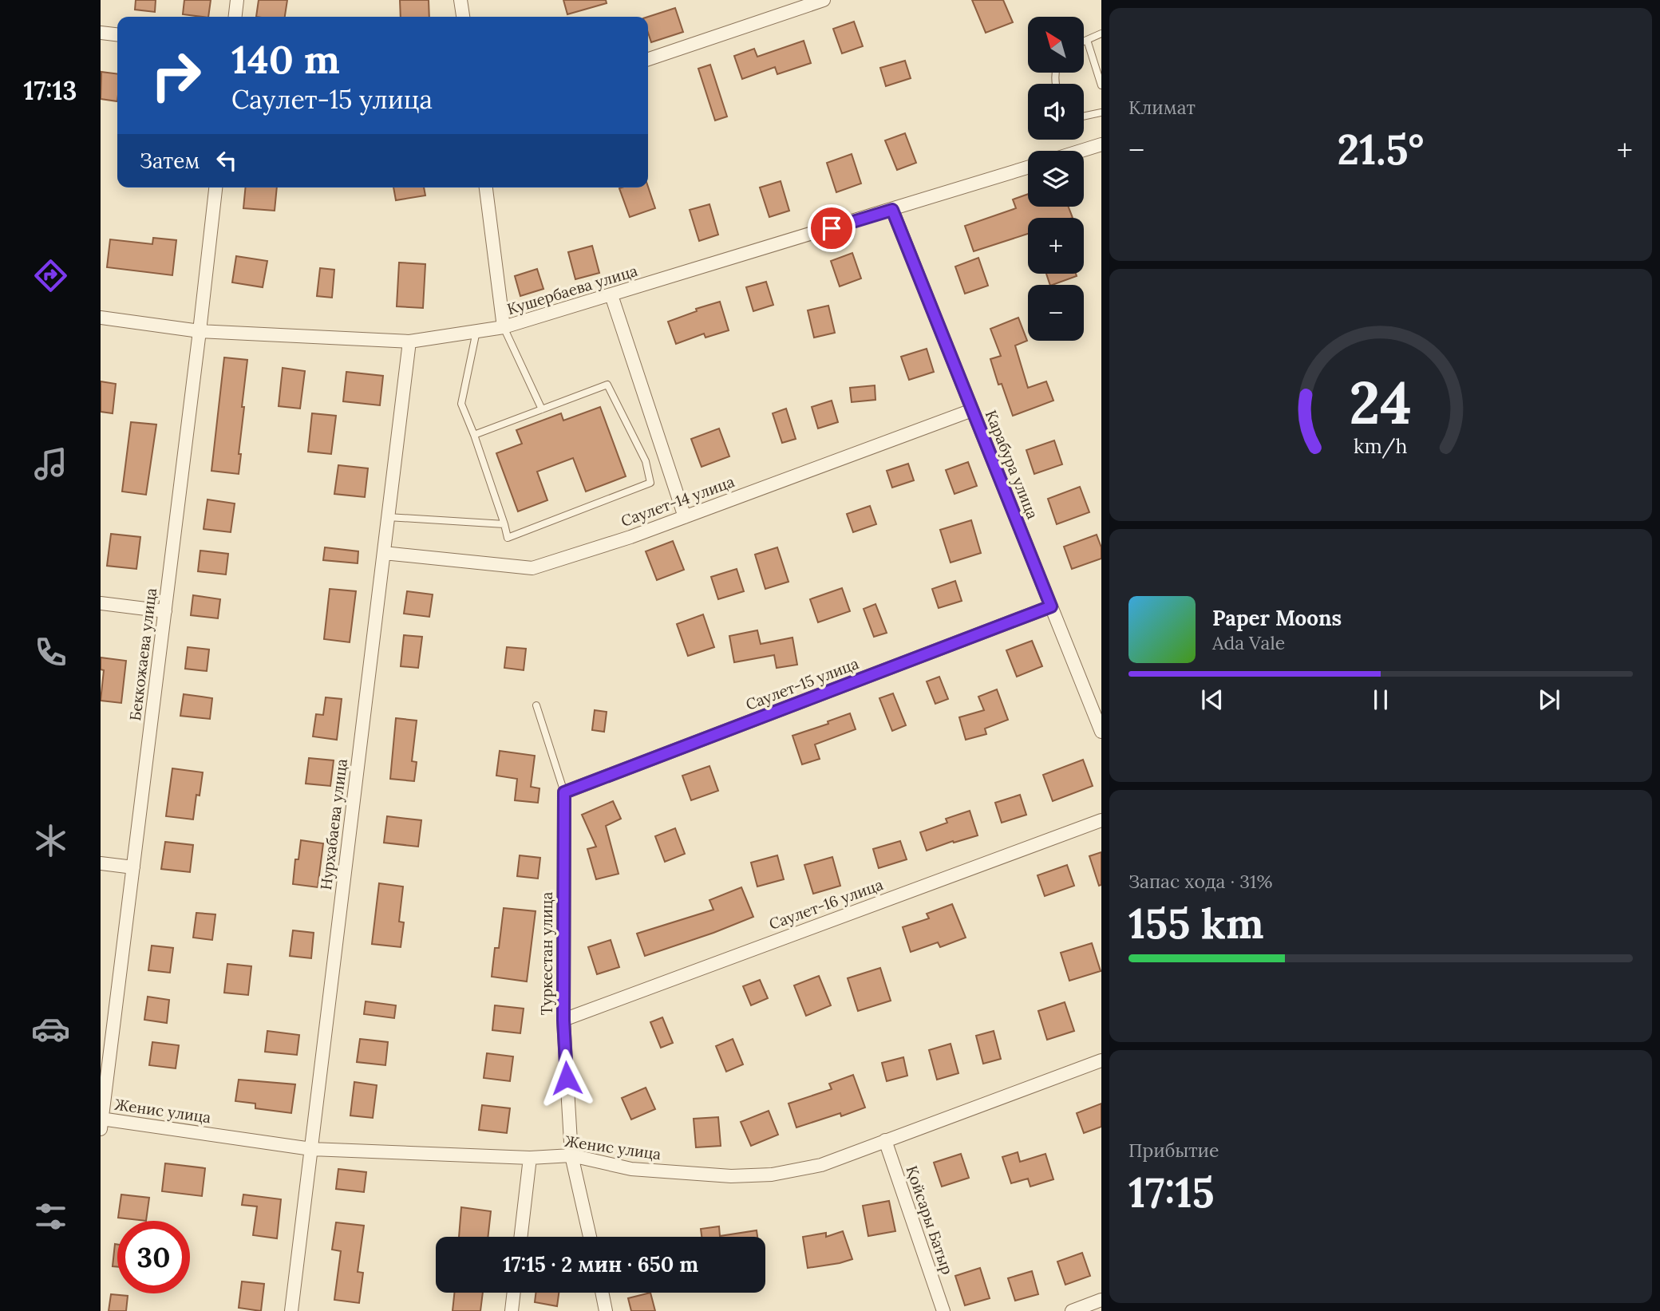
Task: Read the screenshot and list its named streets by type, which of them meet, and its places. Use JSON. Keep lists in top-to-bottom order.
{
  "streets": {
    "street": [
      "Кушербаева улица",
      "Карабура улица",
      "Саулет-14 улица",
      "Беккожаева улица",
      "Саулет-15 улица",
      "Нурхабаева улица",
      "Саулет-16 улица",
      "Туркестан улица",
      "Женис улица",
      "Қойсары Батыр"
    ]
  },
  "crossings": [
    ["Кушербаева улица", "Карабура улица"],
    ["Кушербаева улица", "Беккожаева улица"],
    ["Кушербаева улица", "Нурхабаева улица"],
    ["Карабура улица", "Саулет-14 улица"],
    ["Карабура улица", "Саулет-15 улица"],
    ["Саулет-14 улица", "Нурхабаева улица"],
    ["Беккожаева улица", "Женис улица"],
    ["Саулет-15 улица", "Туркестан улица"],
    ["Нурхабаева улица", "Женис улица"],
    ["Саулет-16 улица", "Туркестан улица"],
    ["Туркестан улица", "Женис улица"],
    ["Женис улица", "Қойсары Батыр"]
  ],
  "north": "top left",
  "page": {
    "tabs": "17:13",
    "tile": [
      "Климат",
      ["Запас хода · 31%", "155 km"],
      ["Прибытие", "17:15"]
    ],
    "map_buttons": ["+", "−"],
    "turn": ["140 m", "Саулет-15 улица"],
    "heat": ["−", "21.5°", "+"],
    "then": "Затем",
    "song": ["Paper Moons", "Ada Vale"],
    "limit": "30",
    "trip": "17:15 · 2 мин · 650 m",
    "gauge": ["24", "km/h"]
  }
}
